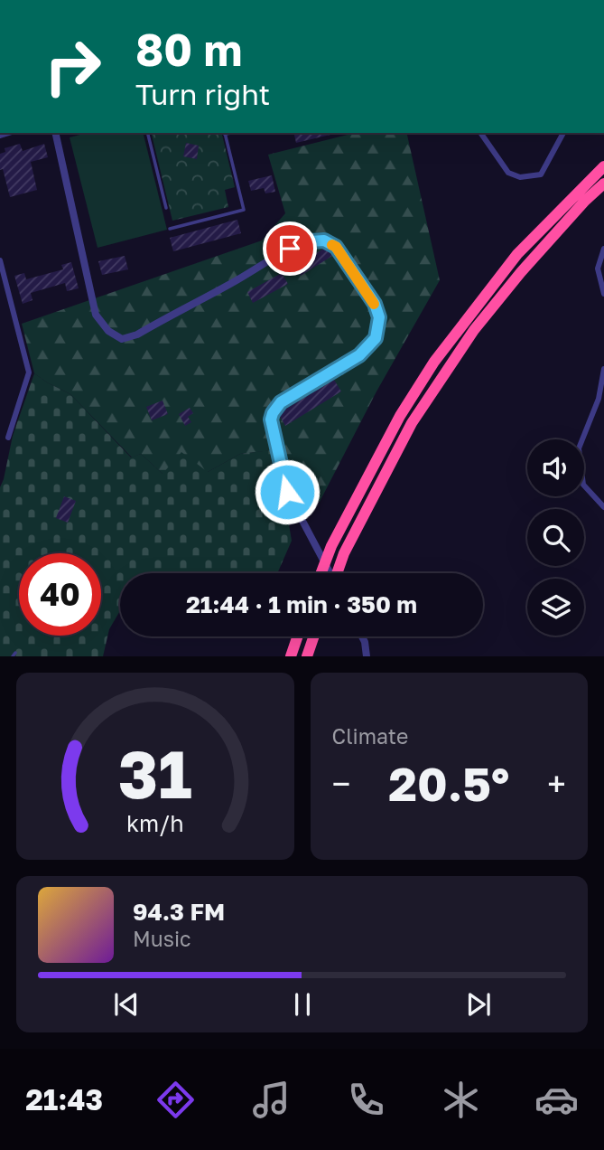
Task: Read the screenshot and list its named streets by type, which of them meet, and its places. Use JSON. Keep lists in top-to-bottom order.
{
  "page": {
    "turn": ["80 m", "Turn right"],
    "limit": "40",
    "trip": "21:44 · 1 min · 350 m",
    "tile": "Climate",
    "heat": ["−", "20.5°", "+"],
    "song": ["94.3 FM", "Music"],
    "tabs": "21:43",
    "gauge": ["31", "km/h"]
  }
}
